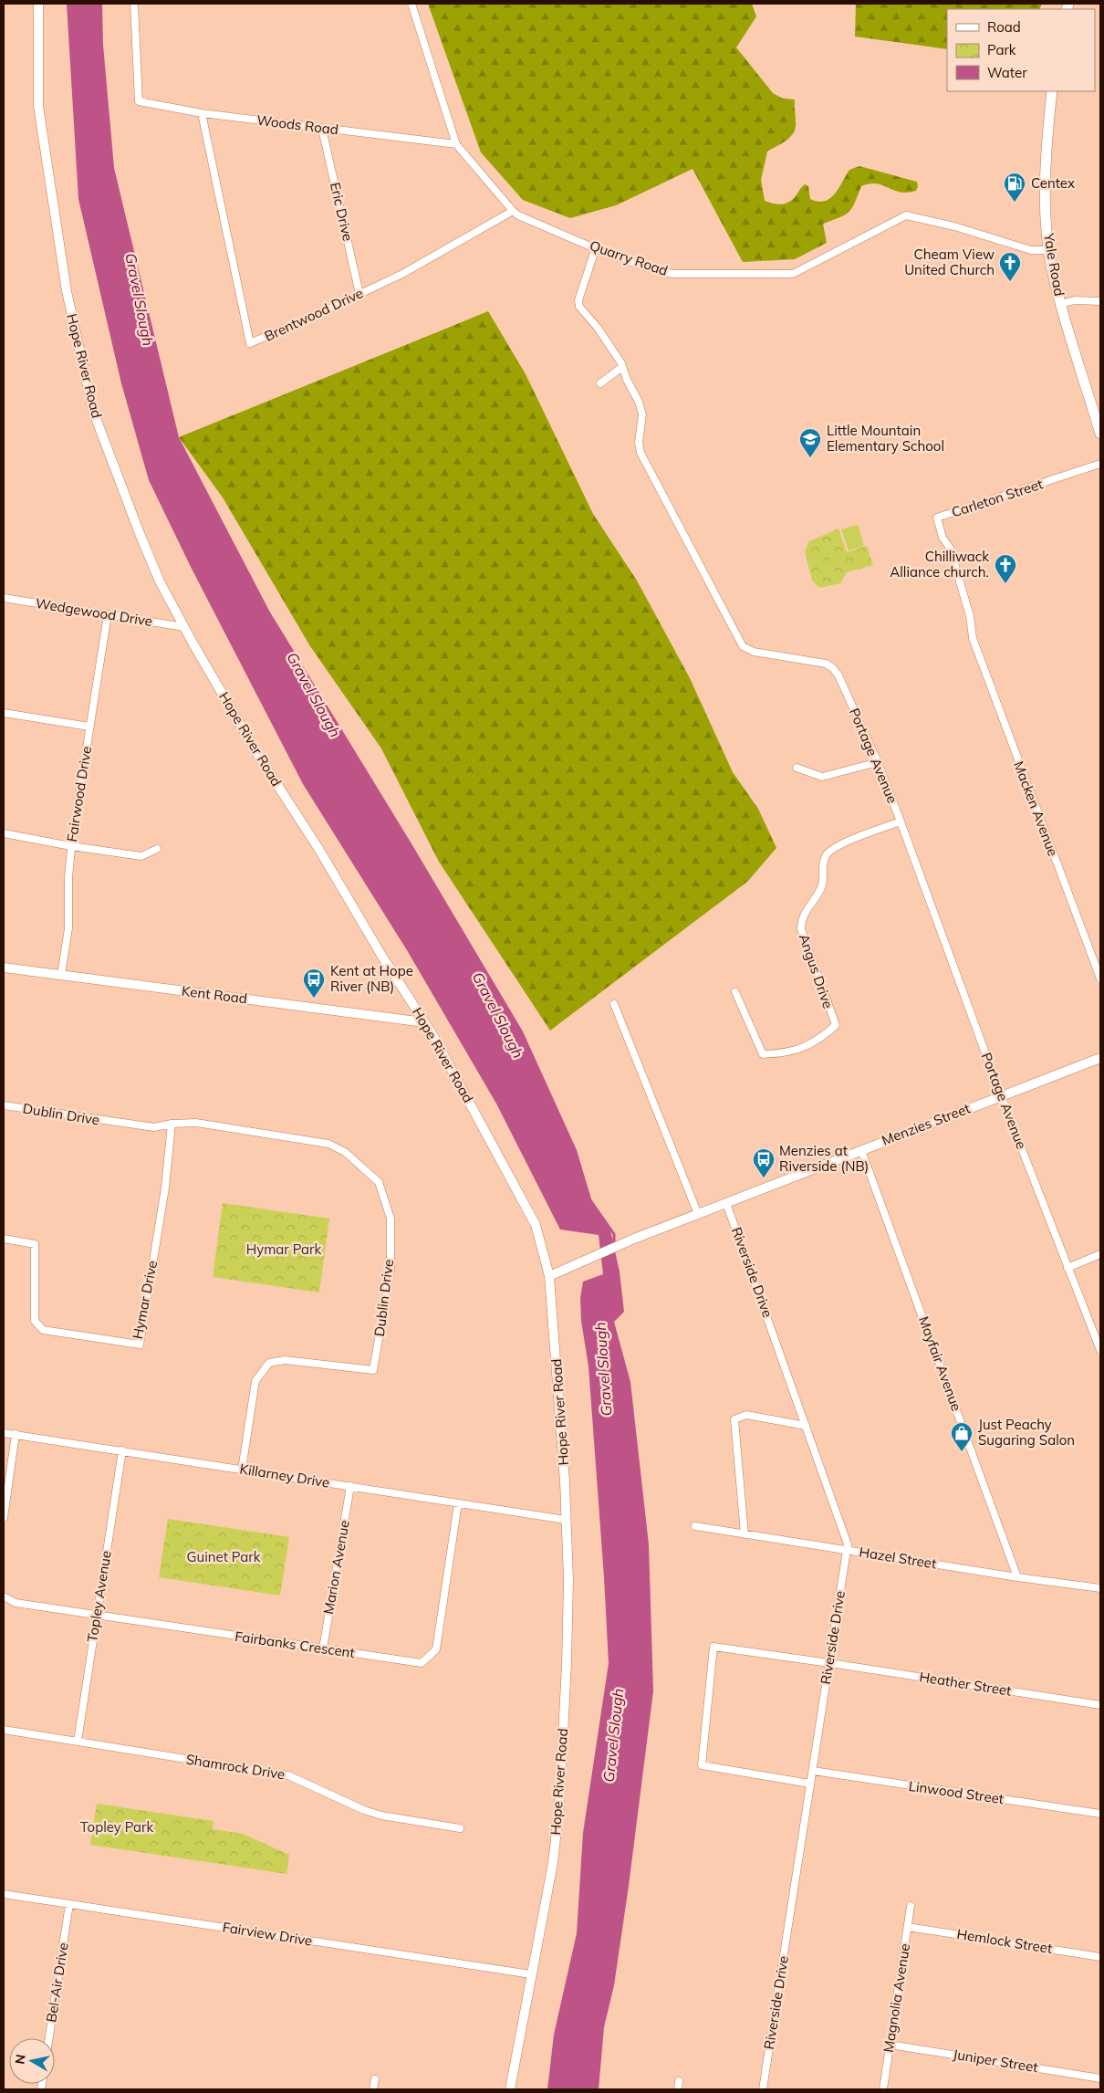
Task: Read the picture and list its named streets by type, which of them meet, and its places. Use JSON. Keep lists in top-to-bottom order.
{
  "streets": {
    "main road": ["Yale Road"],
    "street": [
      "Woods Road",
      "Eric Drive",
      "Quarry Road",
      "Brentwood Drive",
      "Hope River Road",
      "Carleton Street",
      "Wedgewood Drive",
      "Portage Avenue",
      "Fairwood Drive",
      "Macken Avenue",
      "Angus Drive",
      "Kent Road",
      "Dublin Drive",
      "Menzies Street",
      "Riverside Drive",
      "Hymar Drive",
      "Mayfair Avenue",
      "Killarney Drive",
      "Hazel Street",
      "Marion Avenue",
      "Topley Avenue",
      "Fairbanks Crescent",
      "Heather Street",
      "Shamrock Drive",
      "Linwood Street",
      "Fairview Drive",
      "Hemlock Street",
      "Bel-Air Drive",
      "Magnolia Avenue",
      "Juniper Street"
    ]
  },
  "crossings": [
    ["Woods Road", "Eric Drive"],
    ["Woods Road", "Quarry Road"],
    ["Woods Road", "Brentwood Drive"],
    ["Eric Drive", "Brentwood Drive"],
    ["Quarry Road", "Yale Road"],
    ["Quarry Road", "Brentwood Drive"],
    ["Quarry Road", "Portage Avenue"],
    ["Hope River Road", "Wedgewood Drive"],
    ["Hope River Road", "Kent Road"],
    ["Hope River Road", "Menzies Street"],
    ["Hope River Road", "Killarney Drive"],
    ["Hope River Road", "Fairview Drive"],
    ["Carleton Street", "Macken Avenue"],
    ["Wedgewood Drive", "Fairwood Drive"],
    ["Portage Avenue", "Angus Drive"],
    ["Portage Avenue", "Menzies Street"],
    ["Fairwood Drive", "Kent Road"],
    ["Dublin Drive", "Hymar Drive"],
    ["Dublin Drive", "Killarney Drive"],
    ["Menzies Street", "Riverside Drive"],
    ["Menzies Street", "Mayfair Avenue"],
    ["Riverside Drive", "Hazel Street"],
    ["Riverside Drive", "Heather Street"],
    ["Riverside Drive", "Linwood Street"],
    ["Mayfair Avenue", "Hazel Street"],
    ["Killarney Drive", "Marion Avenue"],
    ["Killarney Drive", "Topley Avenue"],
    ["Killarney Drive", "Fairbanks Crescent"],
    ["Marion Avenue", "Fairbanks Crescent"],
    ["Topley Avenue", "Fairbanks Crescent"],
    ["Topley Avenue", "Shamrock Drive"],
    ["Fairview Drive", "Bel-Air Drive"],
    ["Hemlock Street", "Magnolia Avenue"],
    ["Magnolia Avenue", "Juniper Street"]
  ],
  "water": ["Gravel Slough"],
  "parks": ["Hymar Park", "Guinet Park", "Topley Park"],
  "places": {
    "fuel station": ["Centex"],
    "church": ["Cheam View United Church", "Chilliwack Alliance church."],
    "school or university": ["Little Mountain Elementary School"],
    "bus stop": ["Kent at Hope River (NB)", "Menzies at Riverside (NB)"],
    "shop": ["Just Peachy Sugaring Salon"]
  },
  "legend": ["Road", "Park", "Water"],
  "north": "left"
}
